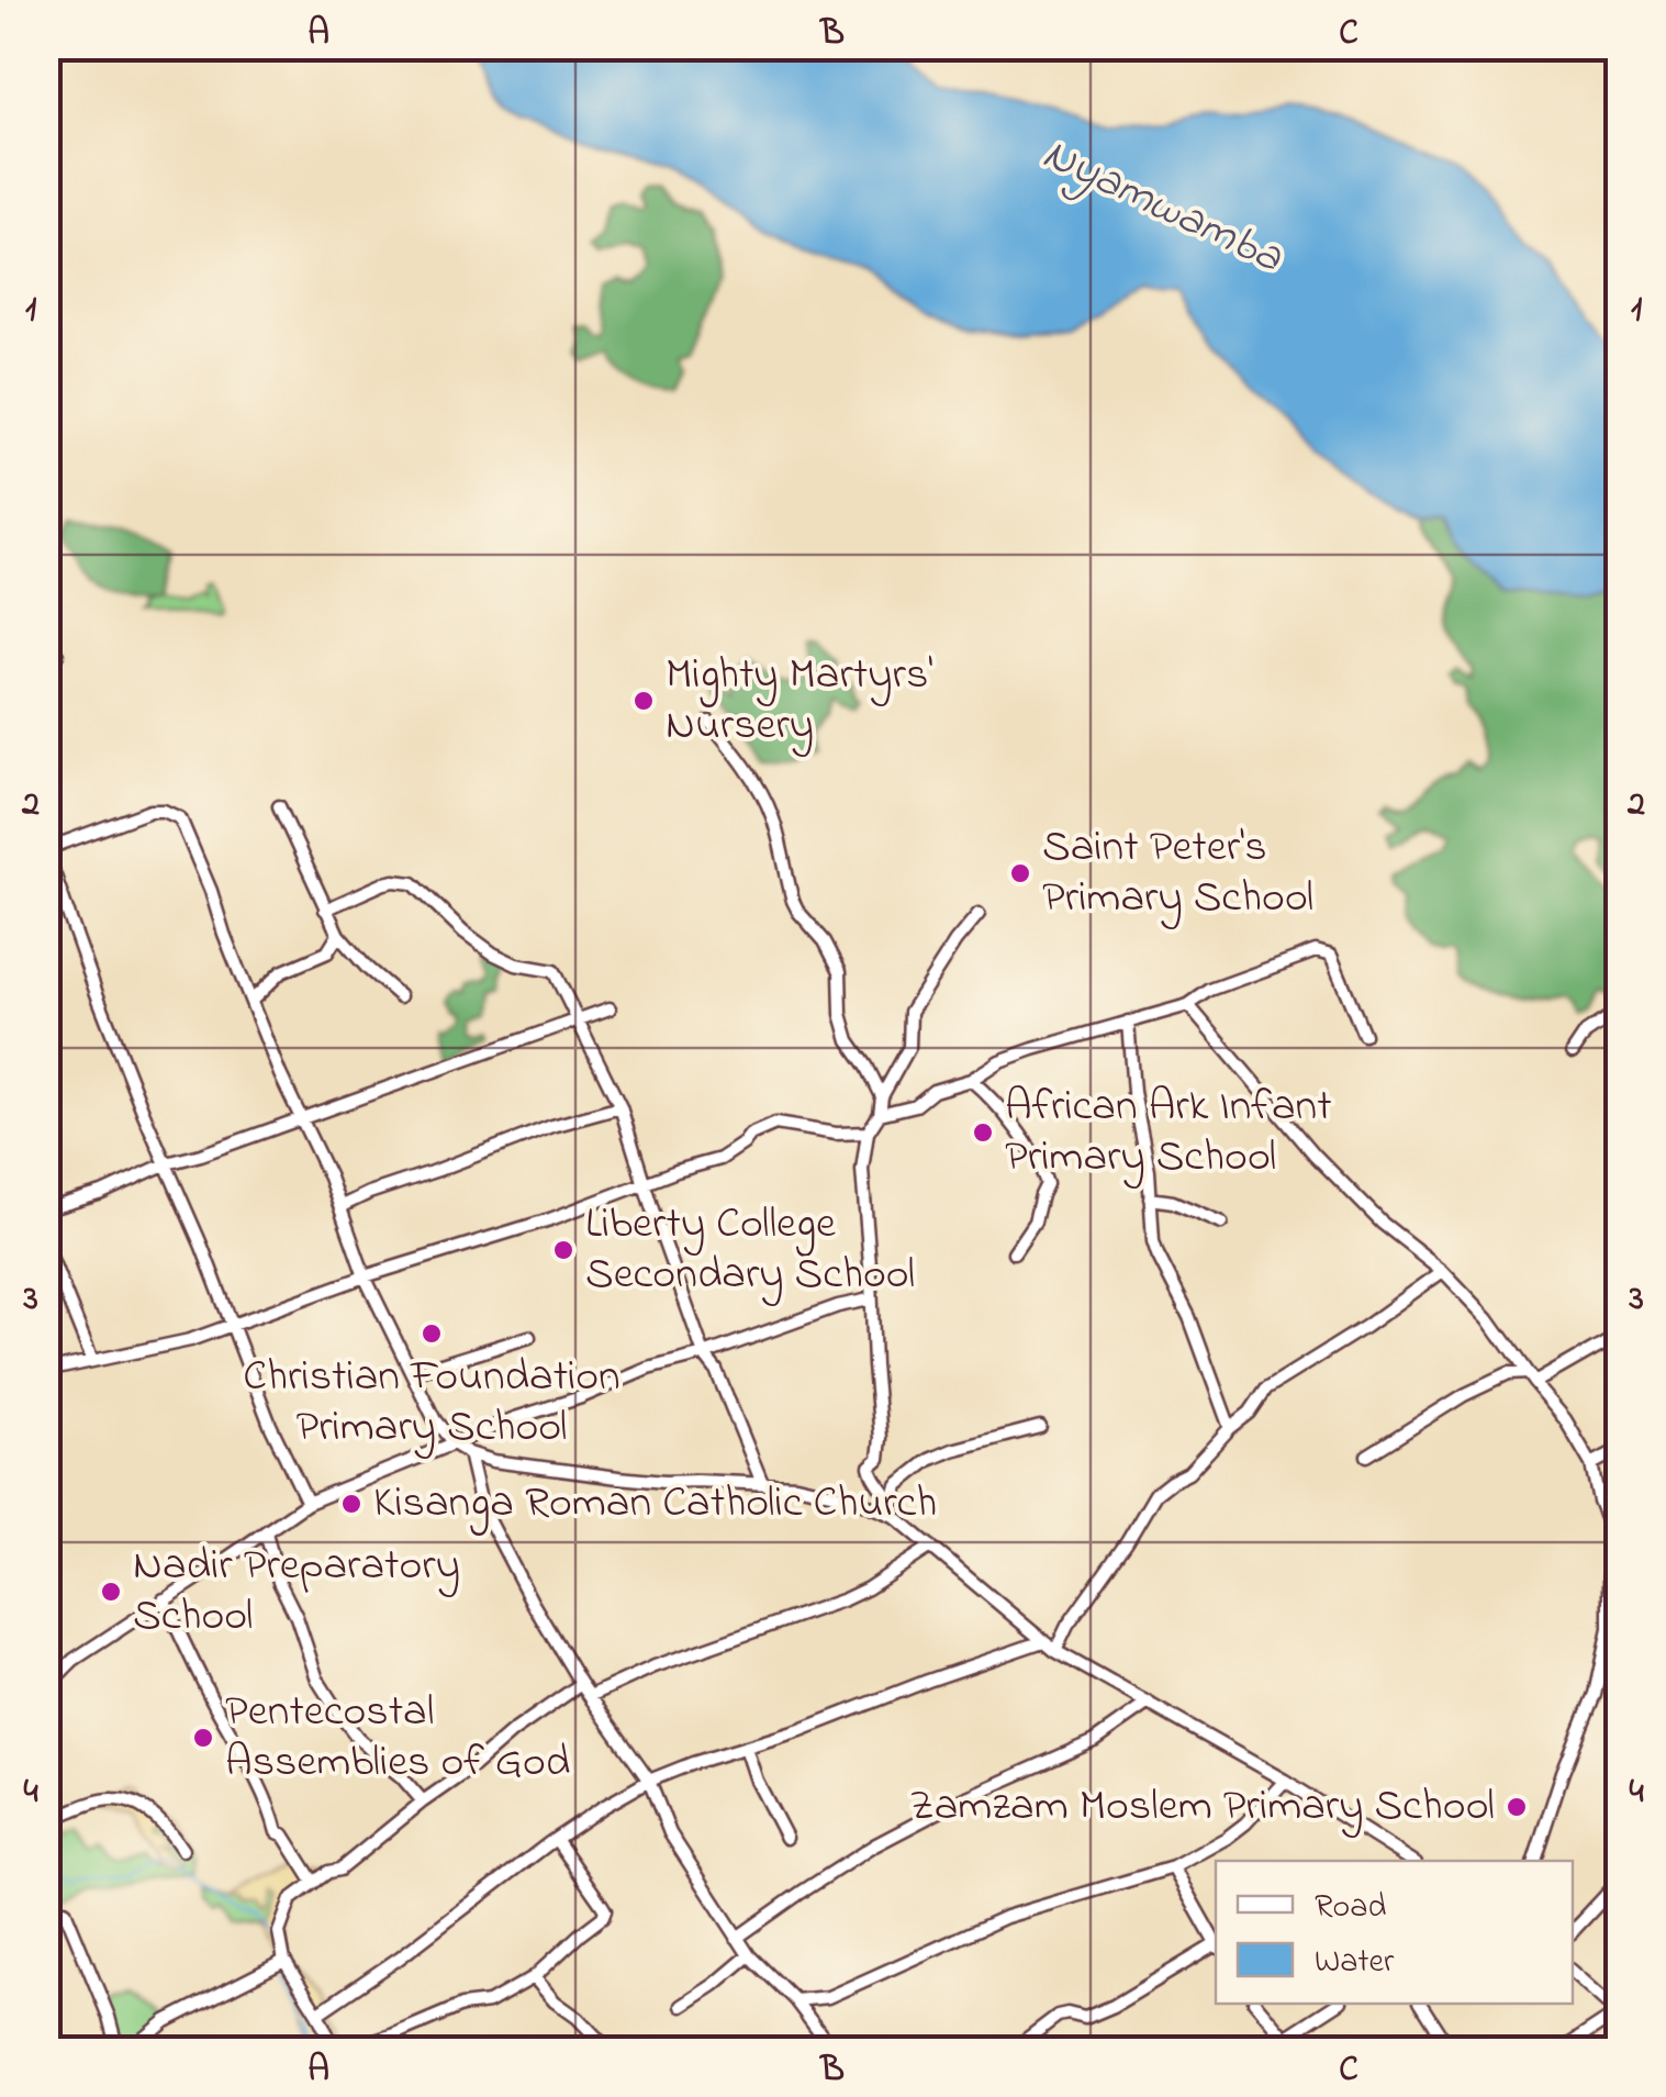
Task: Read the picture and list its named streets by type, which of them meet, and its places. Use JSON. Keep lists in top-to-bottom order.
{
  "water": ["Nyamwamba"],
  "places": [
    "Mighty Martyrs' Nursery",
    "Saint Peter's Primary School",
    "African Ark Infant Primary School",
    "Liberty College Secondary School",
    "Christian Foundation Primary School",
    "Kisanga Roman Catholic Church",
    "Nadir Preparatory School",
    "Pentecostal Assemblies of God",
    "Zamzam Moslem Primary School"
  ],
  "legend": ["Road", "Water"],
  "grid": {
    "columns": ["A", "B", "C"],
    "rows": [
      "1",
      "2",
      "3",
      "4"
    ]
  }
}
